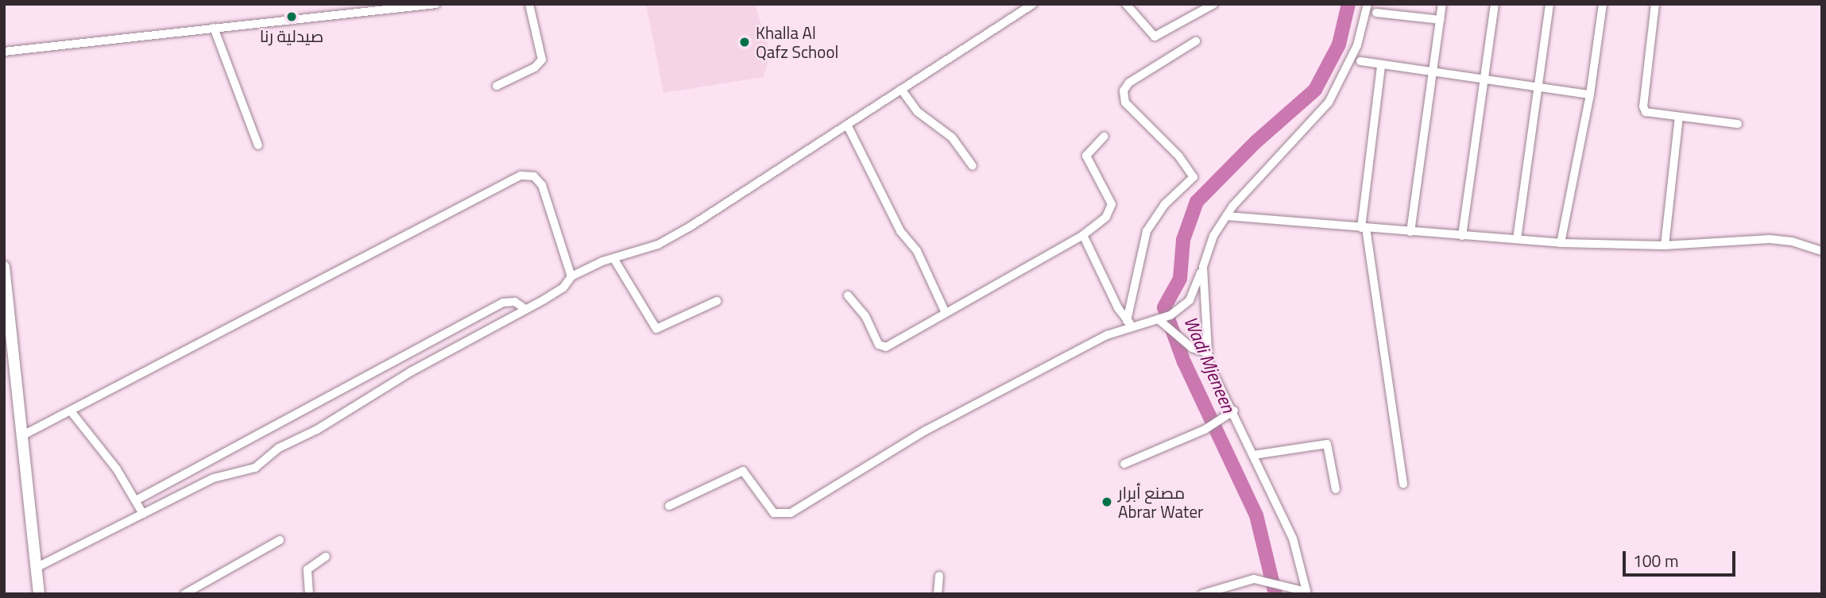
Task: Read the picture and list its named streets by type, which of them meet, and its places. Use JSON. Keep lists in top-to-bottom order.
{
  "water": ["Wadi Mjeneen"],
  "places": ["صيدلية رنا", "Khalla Al Qafz School", "مصنع أبرار Abrar Water"],
  "scale_bar": "100 m"
}
